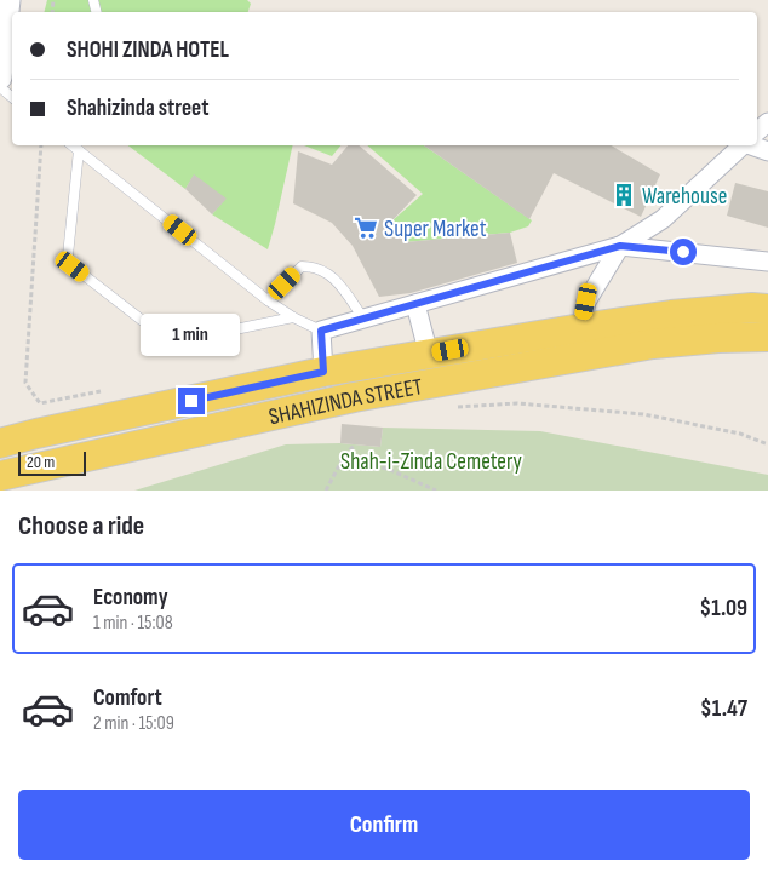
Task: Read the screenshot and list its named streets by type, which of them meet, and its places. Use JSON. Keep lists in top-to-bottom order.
{
  "streets": {
    "main road": ["SHAHIZINDA STREET"]
  },
  "parks": ["Shah-i-Zinda Cemetery"],
  "places": {
    "building": ["Warehouse"],
    "supermarket": ["Super Market"]
  },
  "scale_bar": "20 m",
  "page": {
    "banner": ["SHOHI ZINDA HOTEL", "Shahizinda street"],
    "bubble": "1 min",
    "scale": "20 m",
    "heading": "Choose a ride",
    "list": [
      {
        "name": "Economy",
        "note": "1 min · 15:08",
        "value": "$1.09"
      },
      {
        "name": "Comfort",
        "note": "2 min · 15:09",
        "value": "$1.47"
      }
    ],
    "buttons": "Confirm"
  }
}
